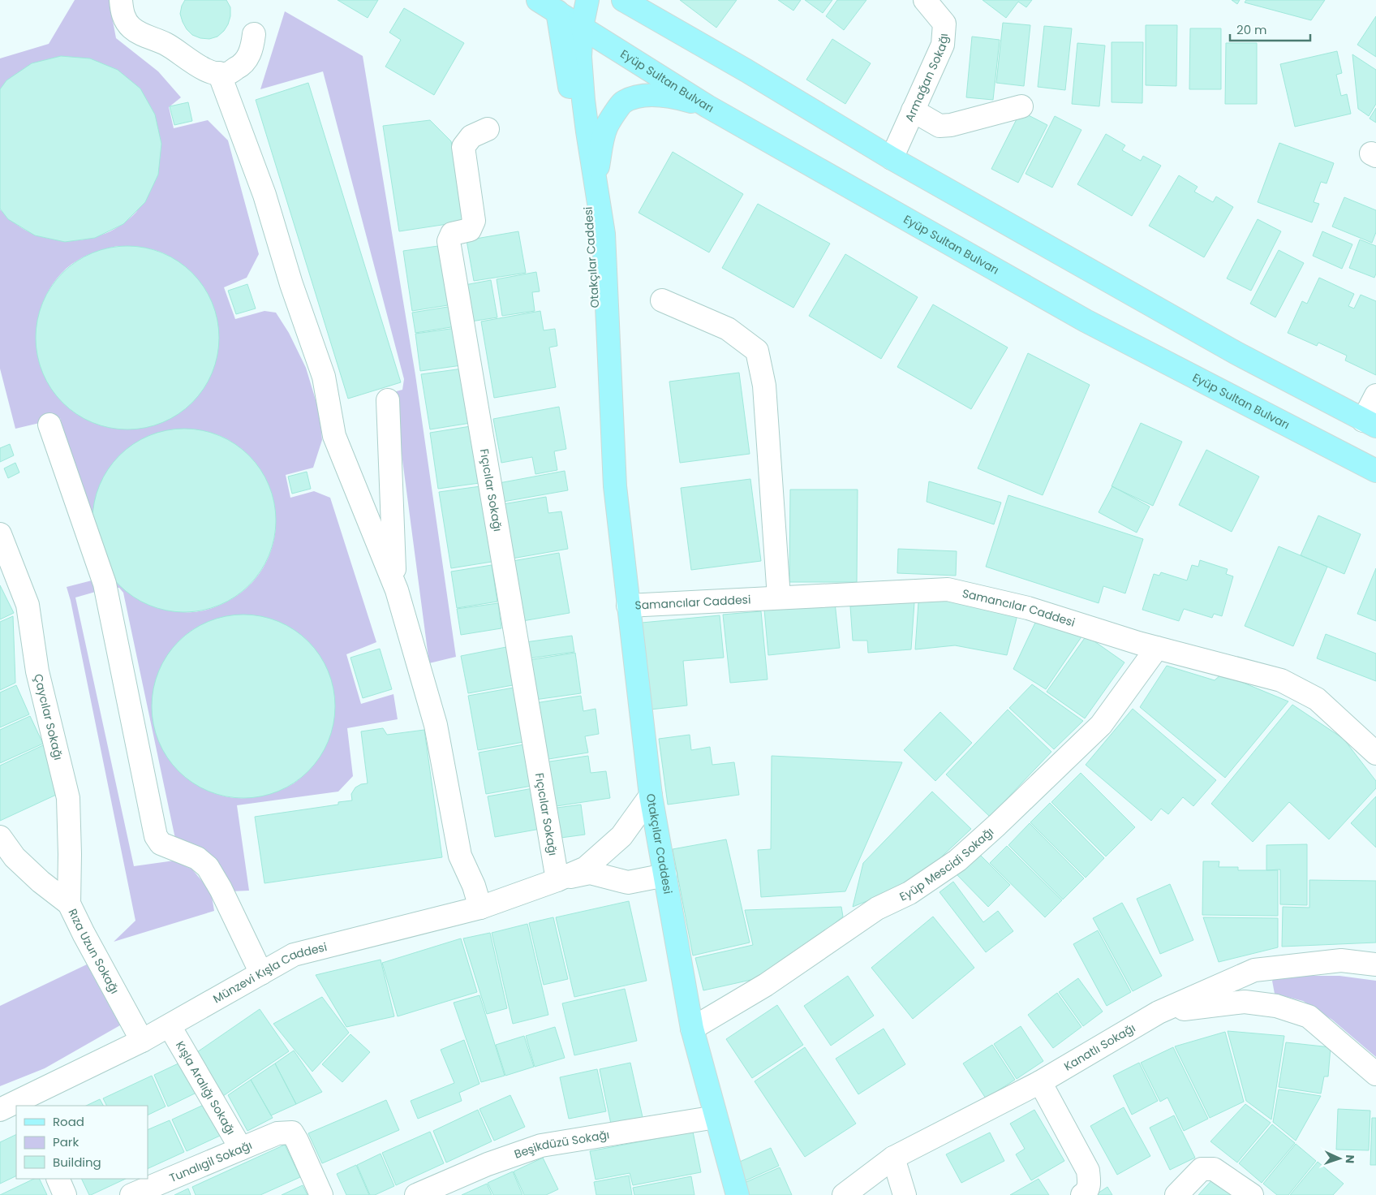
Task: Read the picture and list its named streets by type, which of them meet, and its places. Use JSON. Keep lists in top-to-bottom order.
{
  "streets": {
    "main road": ["Eyüp Sultan Bulvarı", "Otakçılar Caddesi"],
    "street": [
      "Armağan Sokağı",
      "Fıçıcılar Sokağı",
      "Samancılar Caddesi",
      "Çaycılar Sokağı",
      "Eyüp Mescidi Sokağı",
      "Rıza Uzun Sokağı",
      "Münzevi Kışla Caddesi",
      "Kanatlı Sokağı",
      "Kışla Aralığı Sokağı",
      "Beşikdüzü Sokağı",
      "Tunalıgil Sokağı"
    ]
  },
  "crossings": [
    ["Eyüp Sultan Bulvarı", "Otakçılar Caddesi"],
    ["Otakçılar Caddesi", "Samancılar Caddesi"],
    ["Otakçılar Caddesi", "Eyüp Mescidi Sokağı"],
    ["Otakçılar Caddesi", "Beşikdüzü Sokağı"],
    ["Fıçıcılar Sokağı", "Münzevi Kışla Caddesi"],
    ["Samancılar Caddesi", "Eyüp Mescidi Sokağı"],
    ["Çaycılar Sokağı", "Rıza Uzun Sokağı"],
    ["Rıza Uzun Sokağı", "Münzevi Kışla Caddesi"],
    ["Münzevi Kışla Caddesi", "Kışla Aralığı Sokağı"],
    ["Kışla Aralığı Sokağı", "Tunalıgil Sokağı"]
  ],
  "legend": ["Road", "Park", "Building"],
  "scale_bar": "20 m",
  "north": "right"
}
